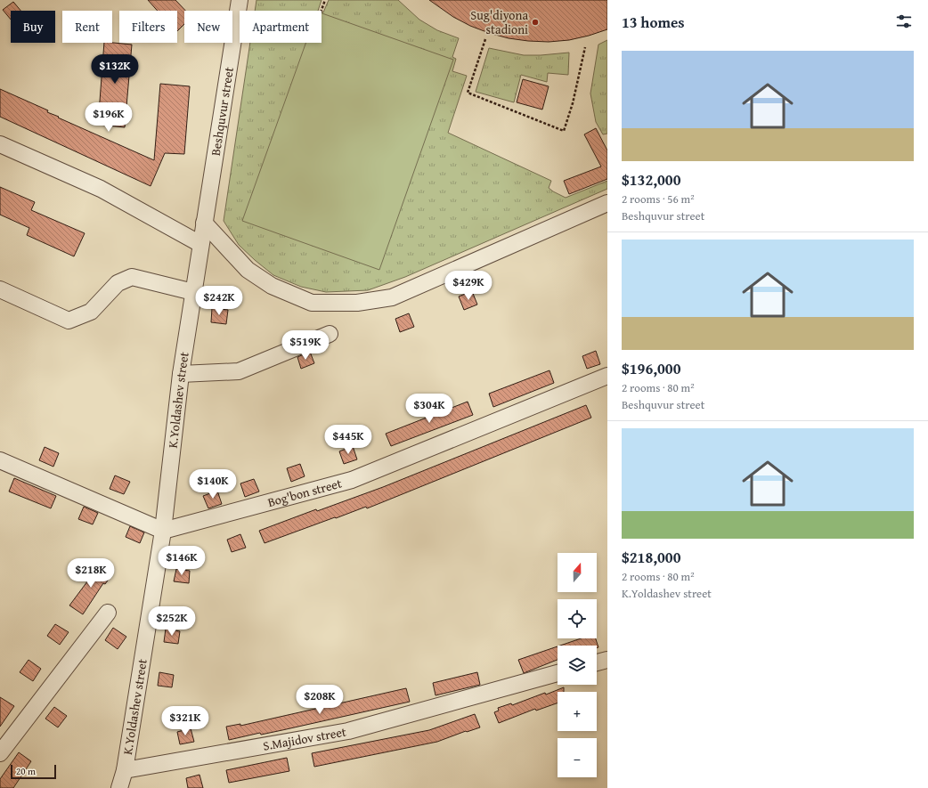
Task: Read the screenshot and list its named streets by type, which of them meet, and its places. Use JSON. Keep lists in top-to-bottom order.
{
  "streets": {
    "street": [
      "Beshquvur street",
      "K.Yoldashev street",
      "Bog'bon street",
      "S.Majidov street"
    ]
  },
  "crossings": [
    ["Beshquvur street", "K.Yoldashev street"],
    ["K.Yoldashev street", "Bog'bon street"],
    ["K.Yoldashev street", "S.Majidov street"]
  ],
  "places": ["Sug'diyona stadioni"],
  "scale_bar": "20 m",
  "north": "top",
  "page": {
    "heading": "13 homes",
    "chip": [
      "Buy",
      "Rent",
      "Filters",
      "New",
      "Apartment"
    ],
    "list": [
      {
        "name": "$132,000",
        "note": "2 rooms · 56 m² · Beshquvur street"
      },
      {
        "name": "$196,000",
        "note": "2 rooms · 80 m² · Beshquvur street"
      },
      {
        "name": "$218,000",
        "note": "2 rooms · 80 m² · K.Yoldashev street"
      }
    ],
    "price": [
      "$132K",
      "$196K",
      "$429K",
      "$242K",
      "$519K",
      "$304K",
      "$445K",
      "$140K",
      "$146K",
      "$218K",
      "$252K",
      "$208K",
      "$321K"
    ],
    "map_buttons": ["+", "−"],
    "scale": "20 m"
  }
}
